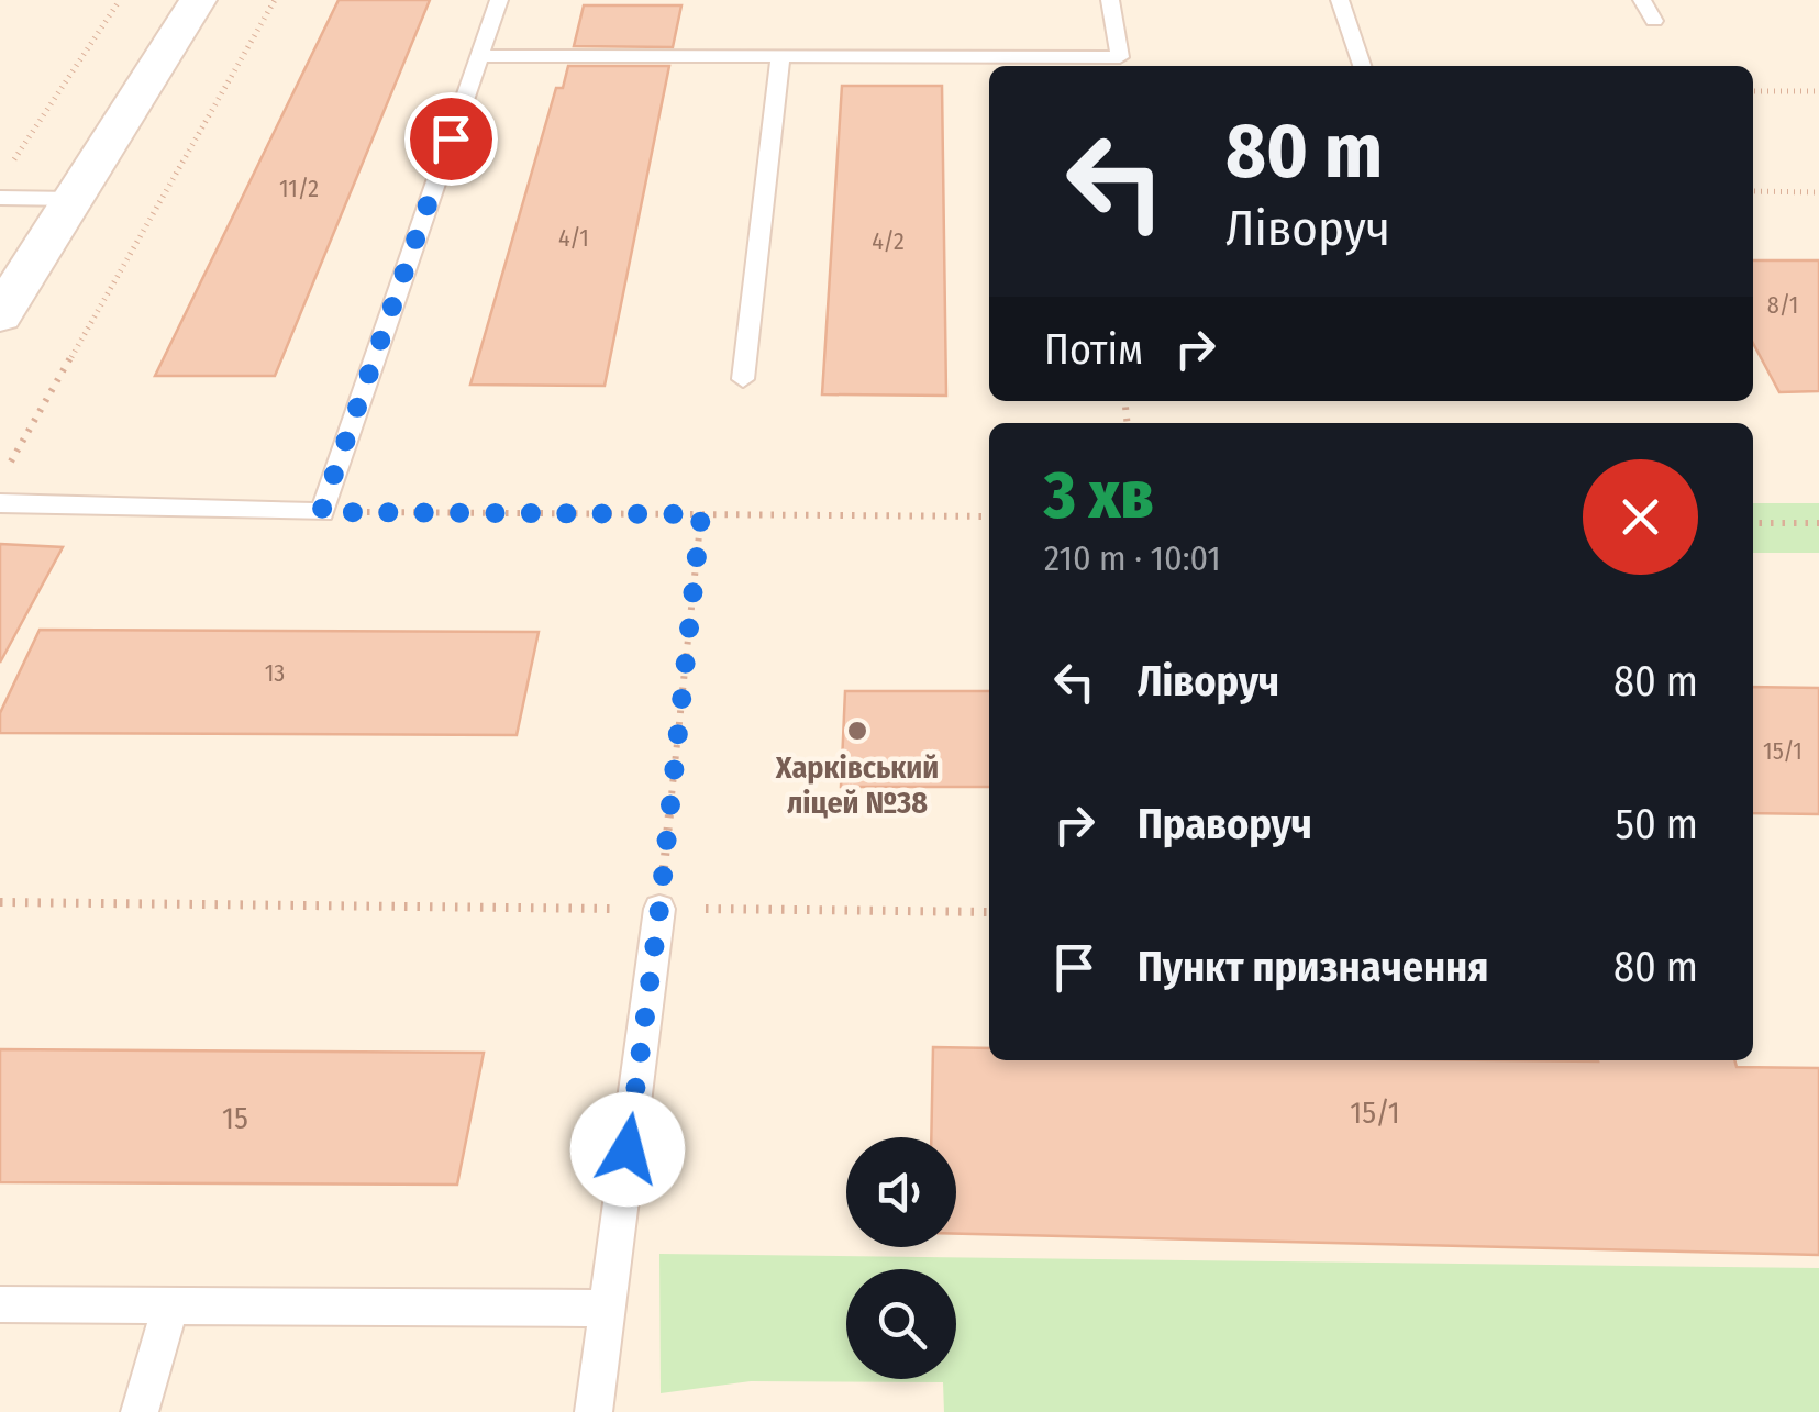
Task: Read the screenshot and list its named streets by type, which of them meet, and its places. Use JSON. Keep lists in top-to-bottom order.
{
  "places": ["Харківський ліцей №38"],
  "house_numbers": [
    "11/2",
    "4/1",
    "4/2",
    "8/1",
    "13",
    "15/1",
    "15/1",
    "15"
  ],
  "page": {
    "turn": ["80 m", "Ліворуч"],
    "then": "Потім",
    "heading": ["3 хв", "210 m · 10:01"],
    "list": [
      {
        "name": "Ліворуч",
        "value": "80 m"
      },
      {
        "name": "Праворуч",
        "value": "50 m"
      },
      {
        "name": "Пункт призначення",
        "value": "80 m"
      }
    ]
  }
}
